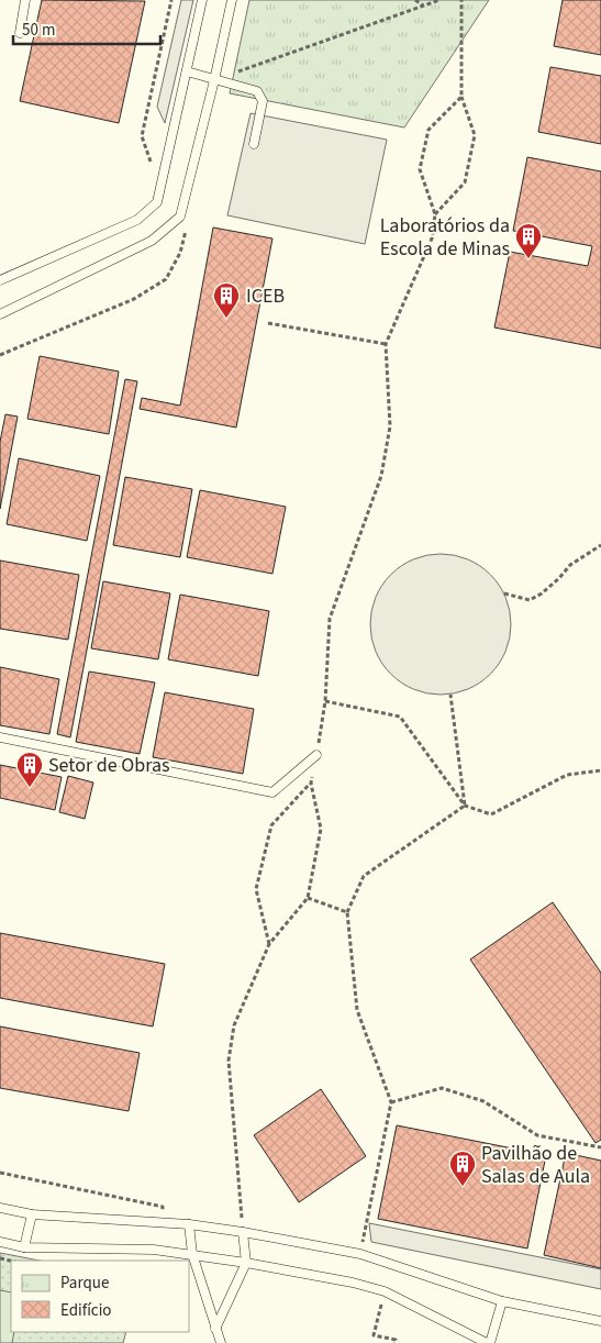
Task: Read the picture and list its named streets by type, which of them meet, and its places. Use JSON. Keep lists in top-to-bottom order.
{
  "places": {
    "building": [
      "Laboratórios da Escola de Minas",
      "ICEB",
      "Setor de Obras",
      "Pavilhão de Salas de Aula"
    ]
  },
  "legend": ["Parque", "Edifício"],
  "scale_bar": "50 m"
}
